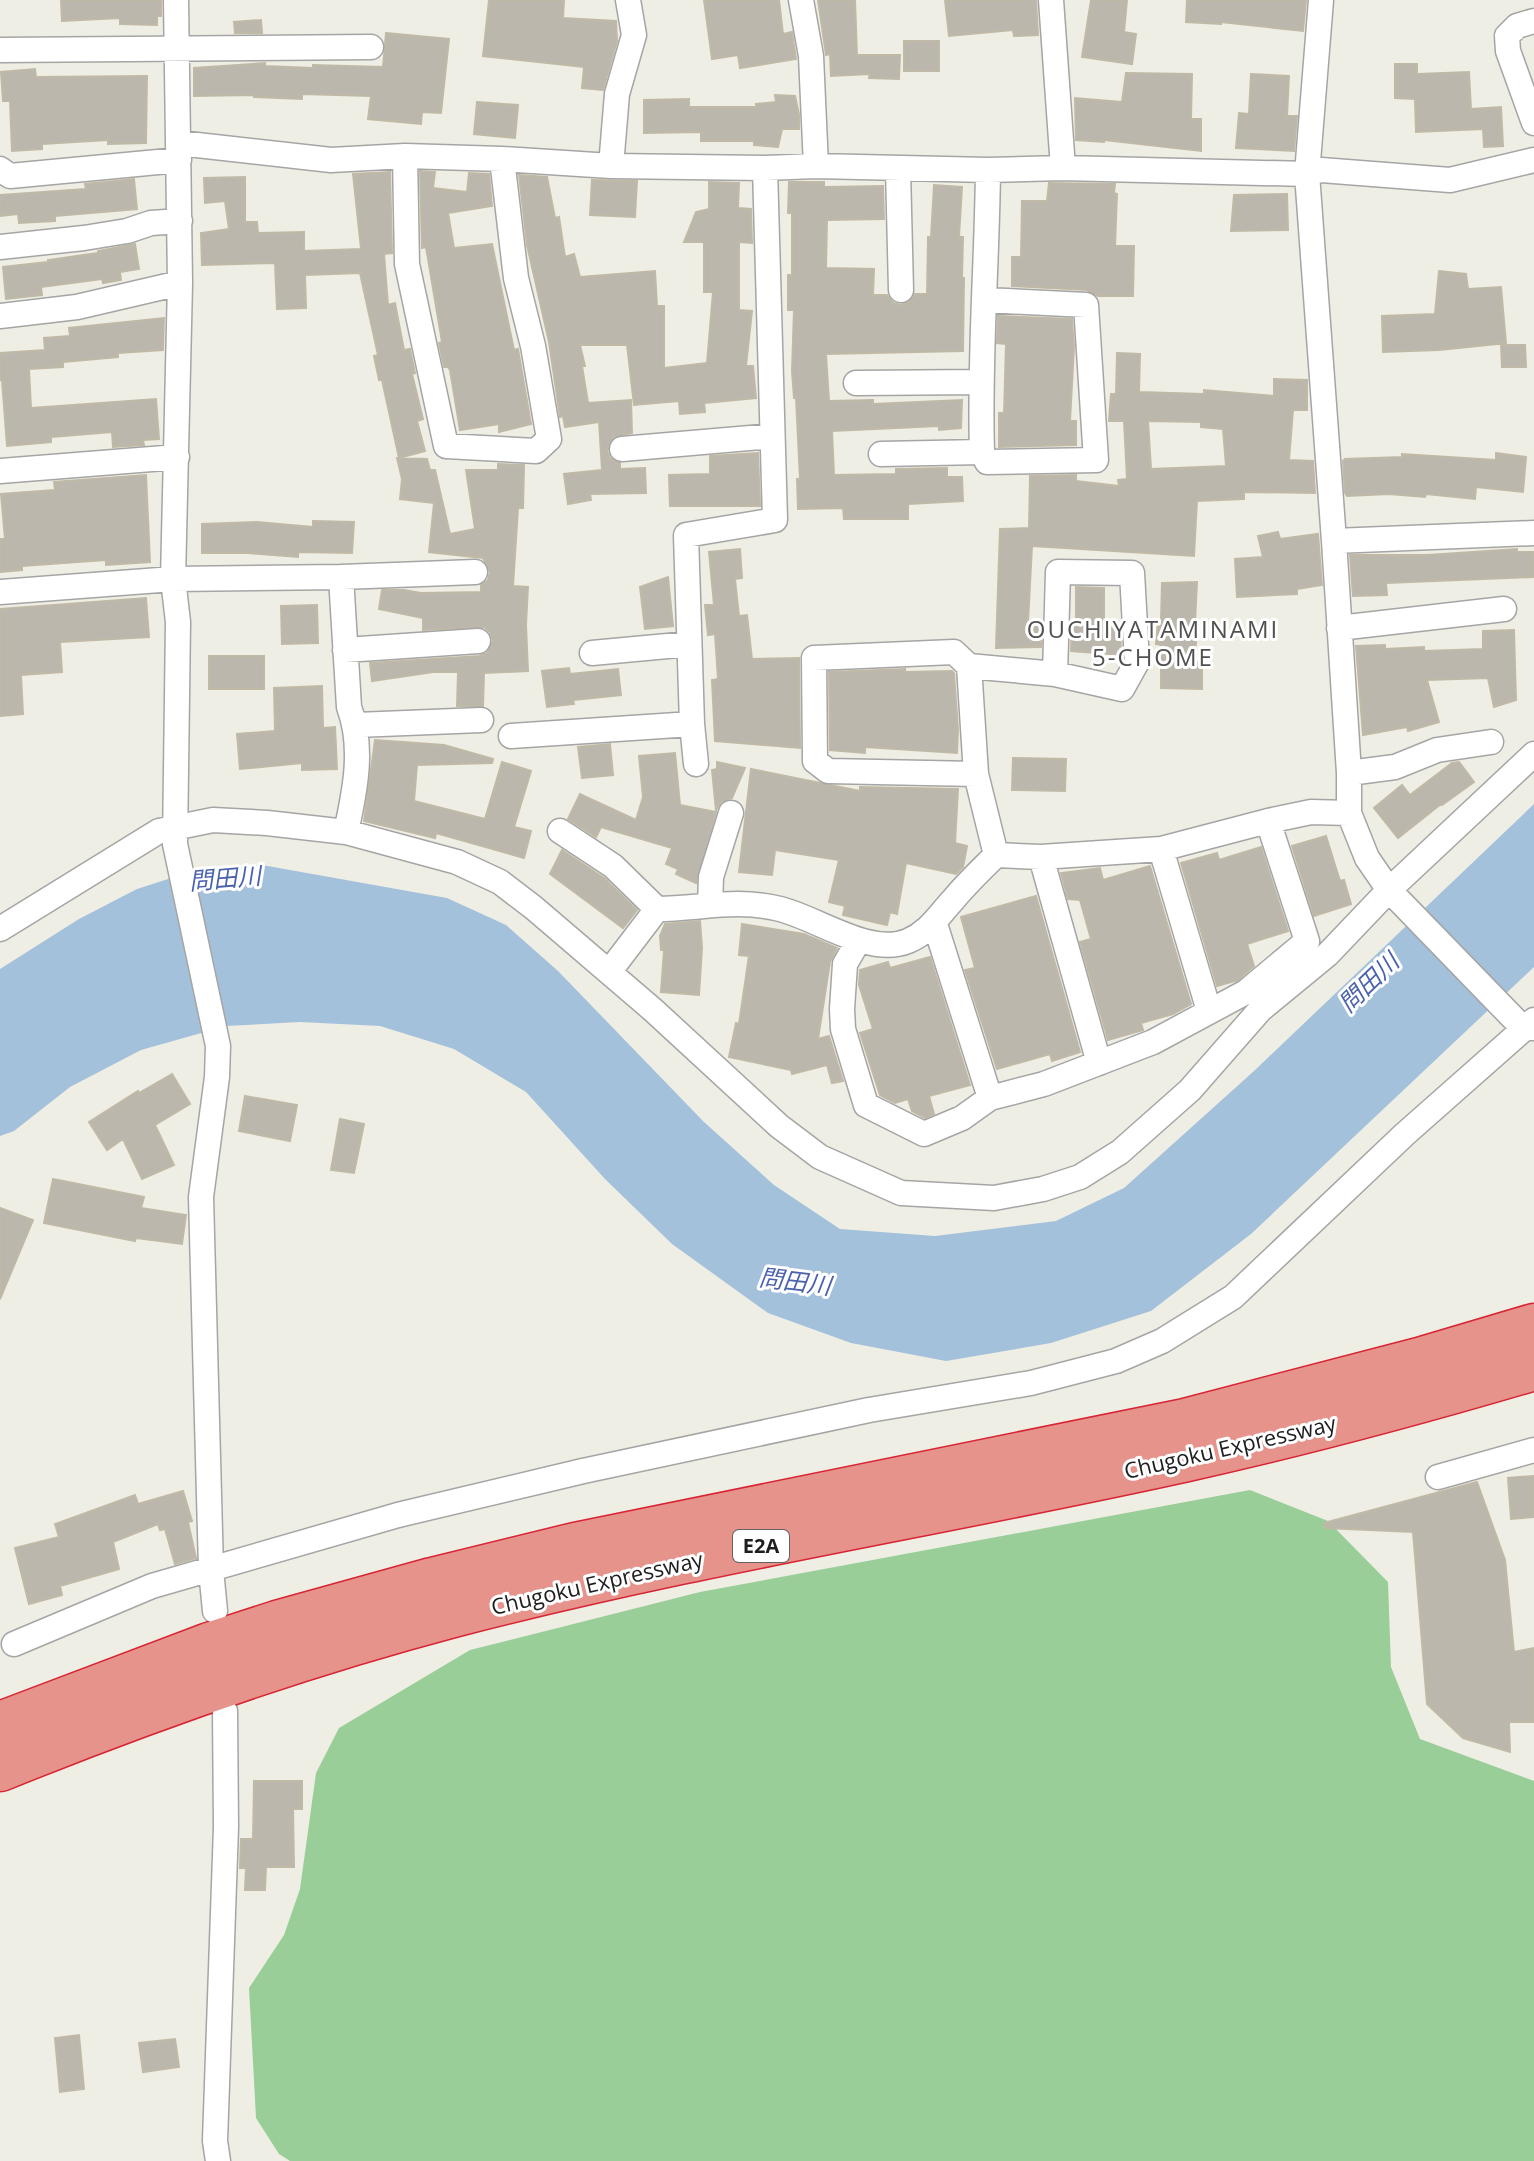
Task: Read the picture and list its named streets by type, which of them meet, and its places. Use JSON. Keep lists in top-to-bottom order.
{
  "streets": {
    "highway": ["Chugoku Expressway", "E2A"]
  },
  "districts": ["OUCHIYATAMINAMI 5-CHOME"],
  "water": ["問田川"]
}
